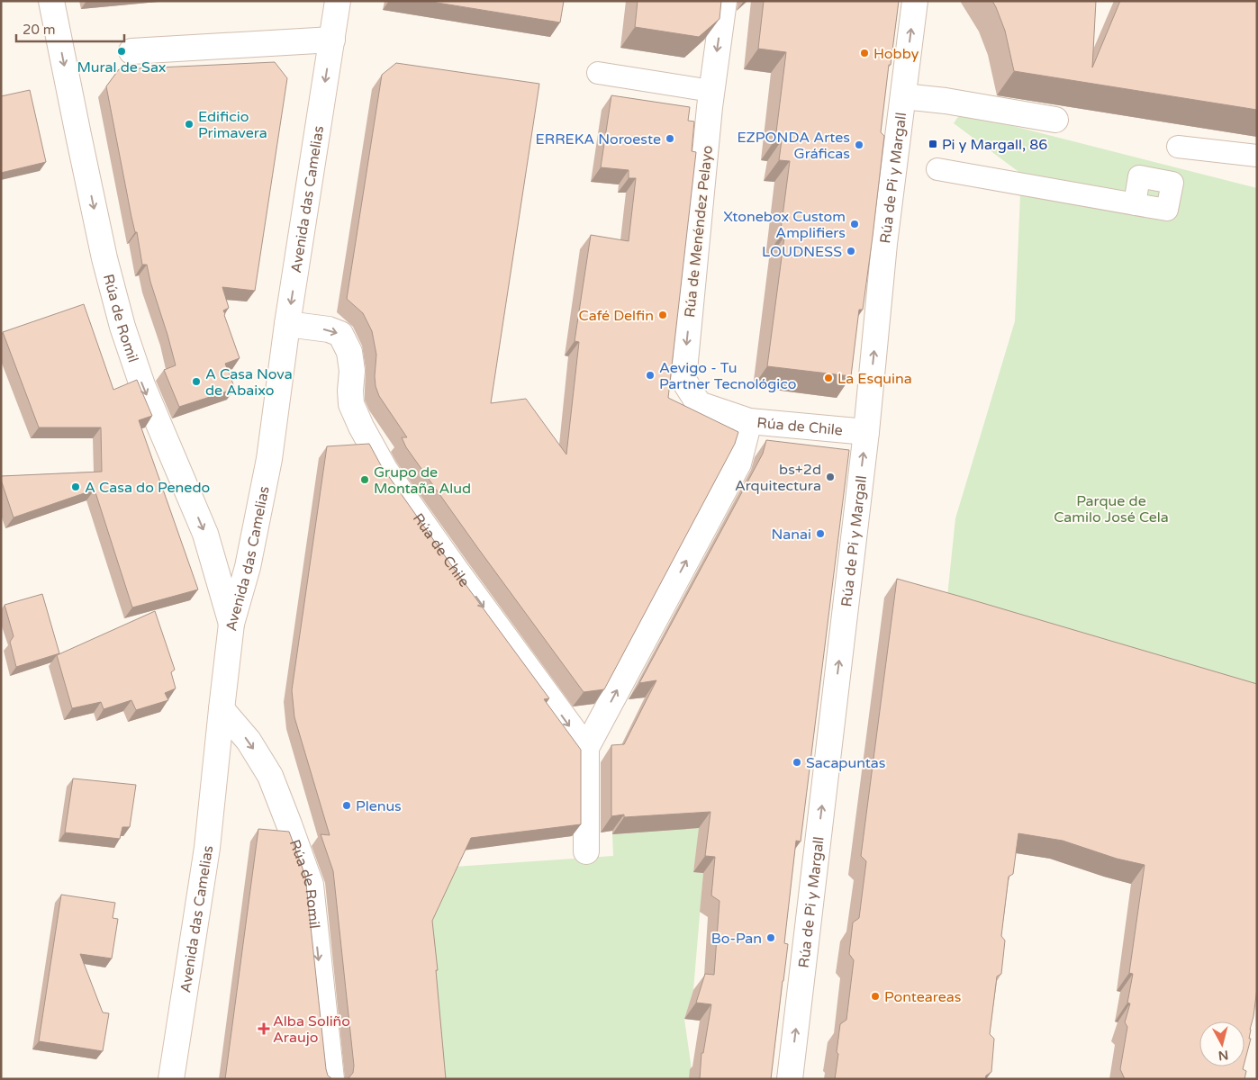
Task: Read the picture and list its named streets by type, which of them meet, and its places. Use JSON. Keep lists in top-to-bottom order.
{
  "streets": {
    "street": [
      "Rúa de Pi y Margall",
      "Avenida das Camelias",
      "Rúa de Menéndez Pelayo",
      "Rúa de Romil",
      "Rúa de Chile"
    ]
  },
  "crossings": [
    ["Rúa de Pi y Margall", "Rúa de Chile"],
    ["Avenida das Camelias", "Rúa de Romil"],
    ["Avenida das Camelias", "Rúa de Chile"],
    ["Rúa de Menéndez Pelayo", "Rúa de Chile"]
  ],
  "one_way": ["Rúa de Pi y Margall", "Rúa de Menéndez Pelayo", "Rúa de Romil"],
  "parks": ["Parque de Camilo José Cela"],
  "places": {
    "other": [
      "Mural de Sax",
      "Hobby",
      "Edificio Primavera",
      "ERREKA Noroeste",
      "EZPONDA Artes Gráficas",
      "Xtonebox Custom Amplifiers",
      "LOUDNESS",
      "Café Delfin",
      "Aevigo - Tu Partner Tecnológico",
      "La Esquina",
      "A Casa Nova de Abaixo",
      "bs+2d Arquitectura",
      "Grupo de Montaña Alud",
      "A Casa do Penedo",
      "Nanai",
      "Sacapuntas",
      "Plenus",
      "Bo-Pan",
      "Ponteareas"
    ],
    "transit": ["Pi y Margall, 86"],
    "health": ["Alba Soliño Araujo"]
  },
  "scale_bar": "20 m",
  "north": "bottom"
}
